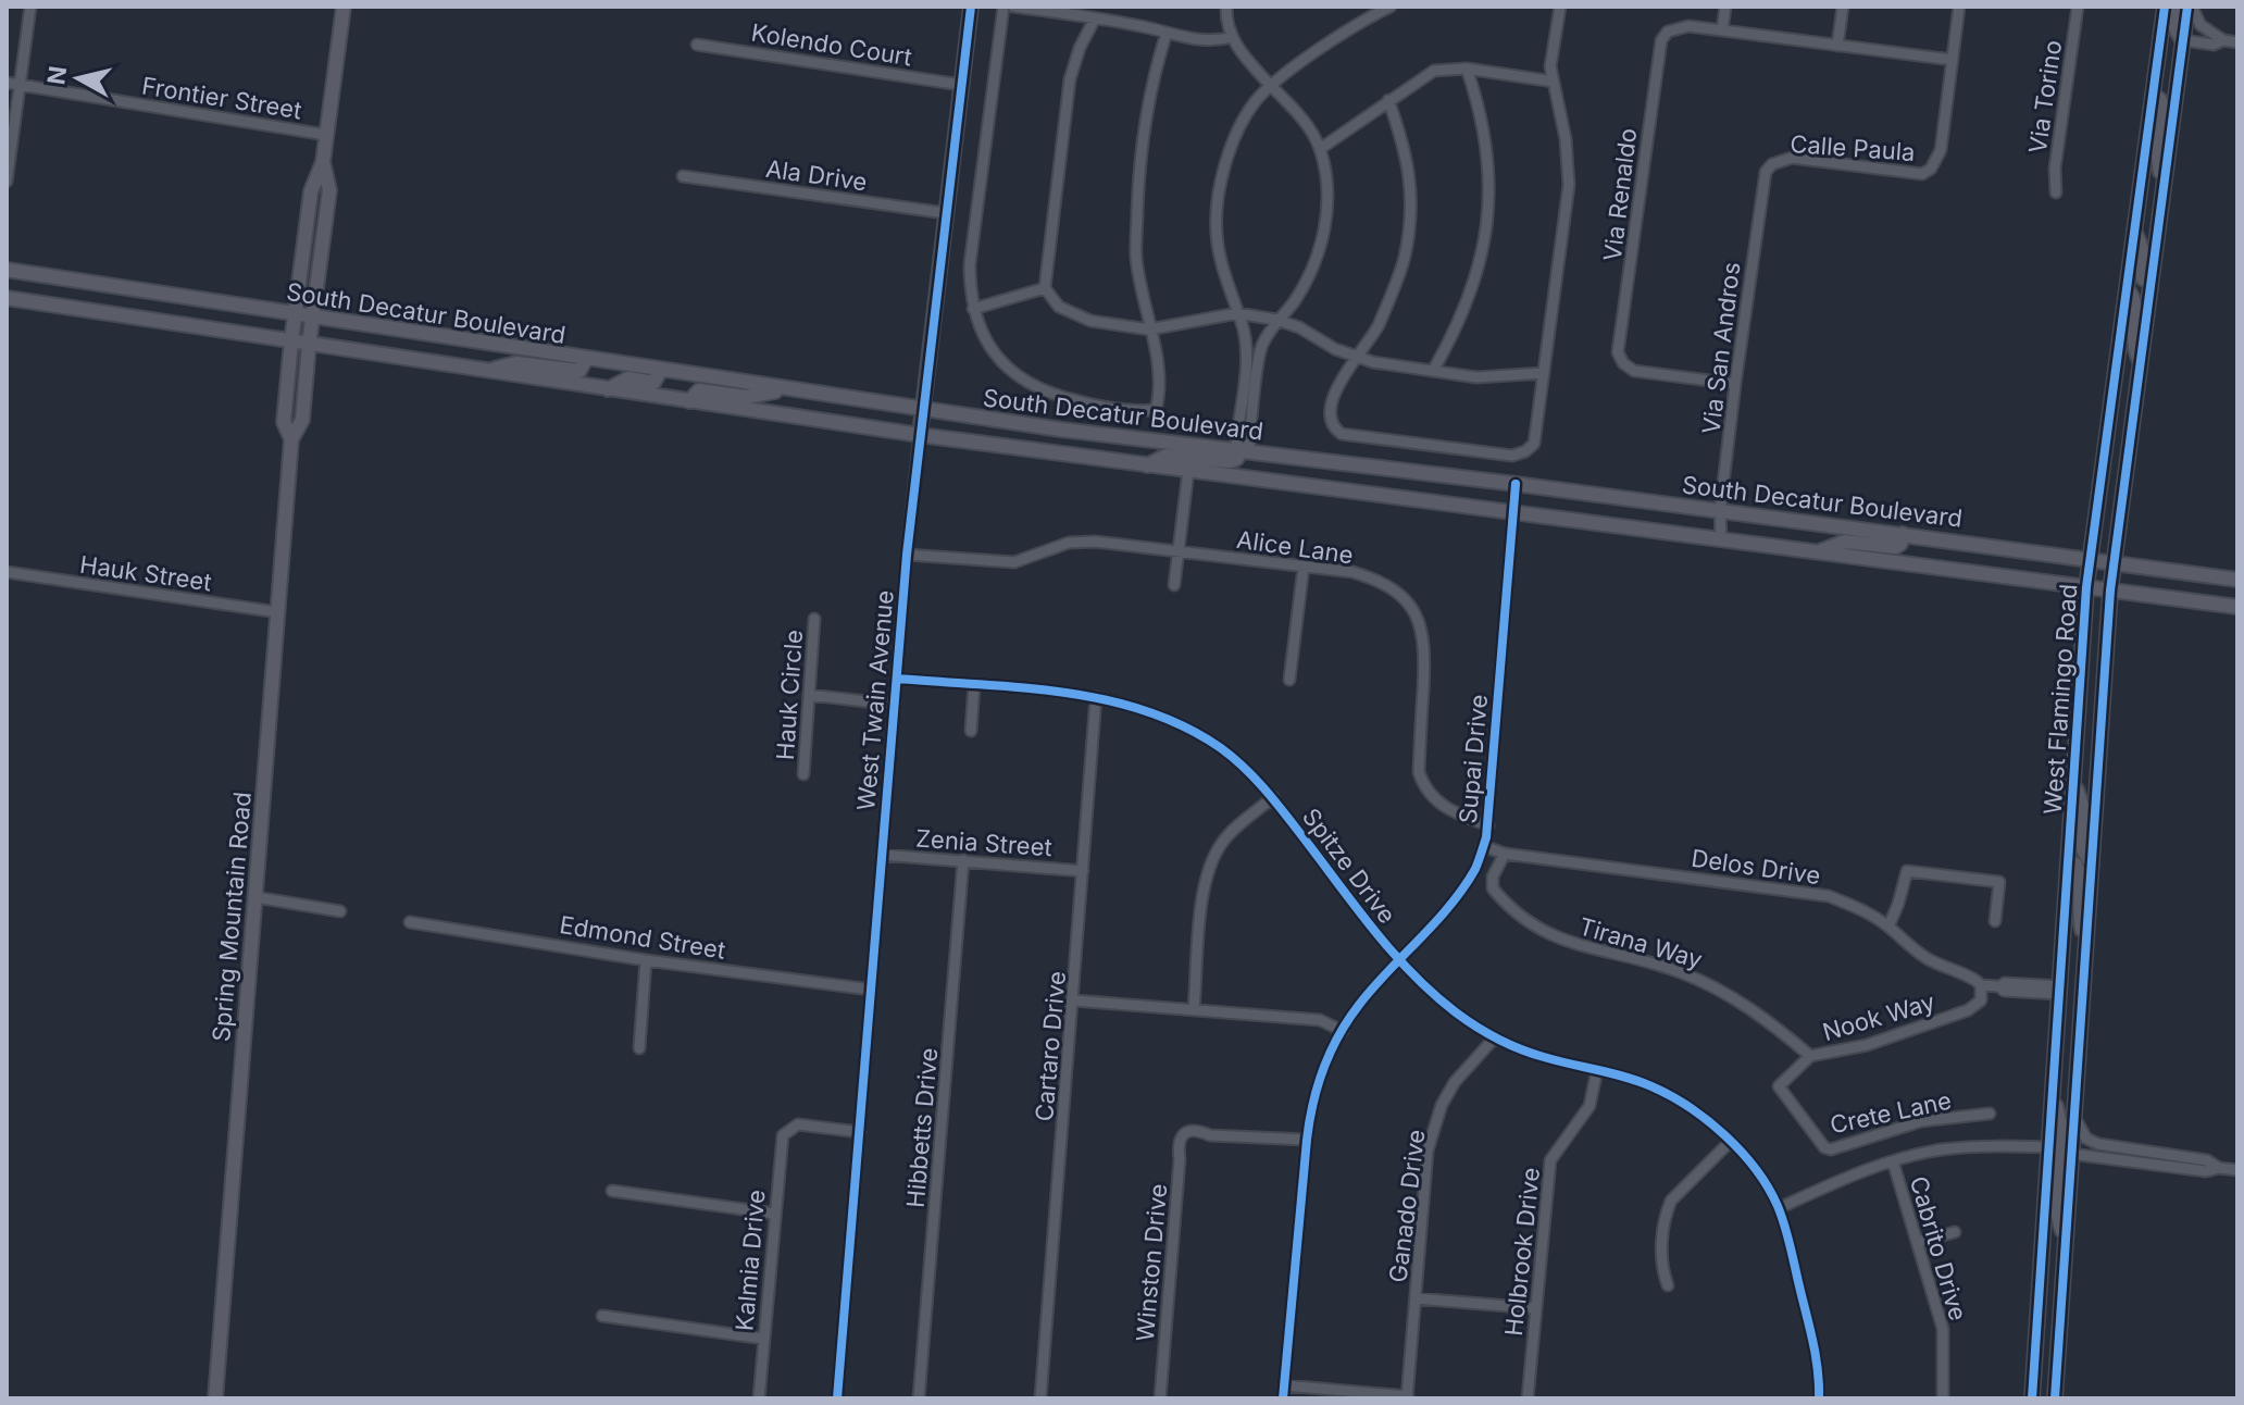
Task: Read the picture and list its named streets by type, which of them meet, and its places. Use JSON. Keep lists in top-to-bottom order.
{
  "streets": {
    "main road": [
      "South Decatur Boulevard",
      "West Flamingo Road",
      "West Twain Avenue",
      "Spring Mountain Road"
    ],
    "street": [
      "Kolendo Court",
      "Via Torino",
      "Frontier Street",
      "Calle Paula",
      "Ala Drive",
      "Via Renaldo",
      "Via San Andros",
      "Alice Lane",
      "Hauk Street",
      "Hauk Circle",
      "Supai Drive",
      "Zenia Street",
      "Spitze Drive",
      "Delos Drive",
      "Edmond Street",
      "Tirana Way",
      "Nook Way",
      "Cartaro Drive",
      "Crete Lane",
      "Hibbetts Drive",
      "Ganado Drive",
      "Cabrito Drive",
      "Holbrook Drive",
      "Kalmia Drive",
      "Winston Drive"
    ]
  },
  "crossings": [
    ["Kolendo Court", "West Twain Avenue"],
    ["Frontier Street", "Spring Mountain Road"],
    ["Calle Paula", "Via San Andros"],
    ["Ala Drive", "West Twain Avenue"],
    ["Via Renaldo", "Via San Andros"],
    ["South Decatur Boulevard", "Via San Andros"],
    ["South Decatur Boulevard", "West Flamingo Road"],
    ["South Decatur Boulevard", "West Twain Avenue"],
    ["South Decatur Boulevard", "Supai Drive"],
    ["South Decatur Boulevard", "Spring Mountain Road"],
    ["Alice Lane", "West Twain Avenue"],
    ["Alice Lane", "Supai Drive"],
    ["Hauk Street", "Spring Mountain Road"],
    ["West Flamingo Road", "Delos Drive"],
    ["West Twain Avenue", "Zenia Street"],
    ["West Twain Avenue", "Spitze Drive"],
    ["West Twain Avenue", "Edmond Street"],
    ["West Twain Avenue", "Kalmia Drive"],
    ["Supai Drive", "Spitze Drive"],
    ["Supai Drive", "Delos Drive"],
    ["Supai Drive", "Winston Drive"],
    ["Zenia Street", "Cartaro Drive"],
    ["Zenia Street", "Hibbetts Drive"],
    ["Spitze Drive", "Cartaro Drive"],
    ["Spitze Drive", "Ganado Drive"],
    ["Spitze Drive", "Holbrook Drive"],
    ["Delos Drive", "Tirana Way"],
    ["Delos Drive", "Nook Way"],
    ["Tirana Way", "Nook Way"],
    ["Nook Way", "Crete Lane"]
  ],
  "north": "left"
}
